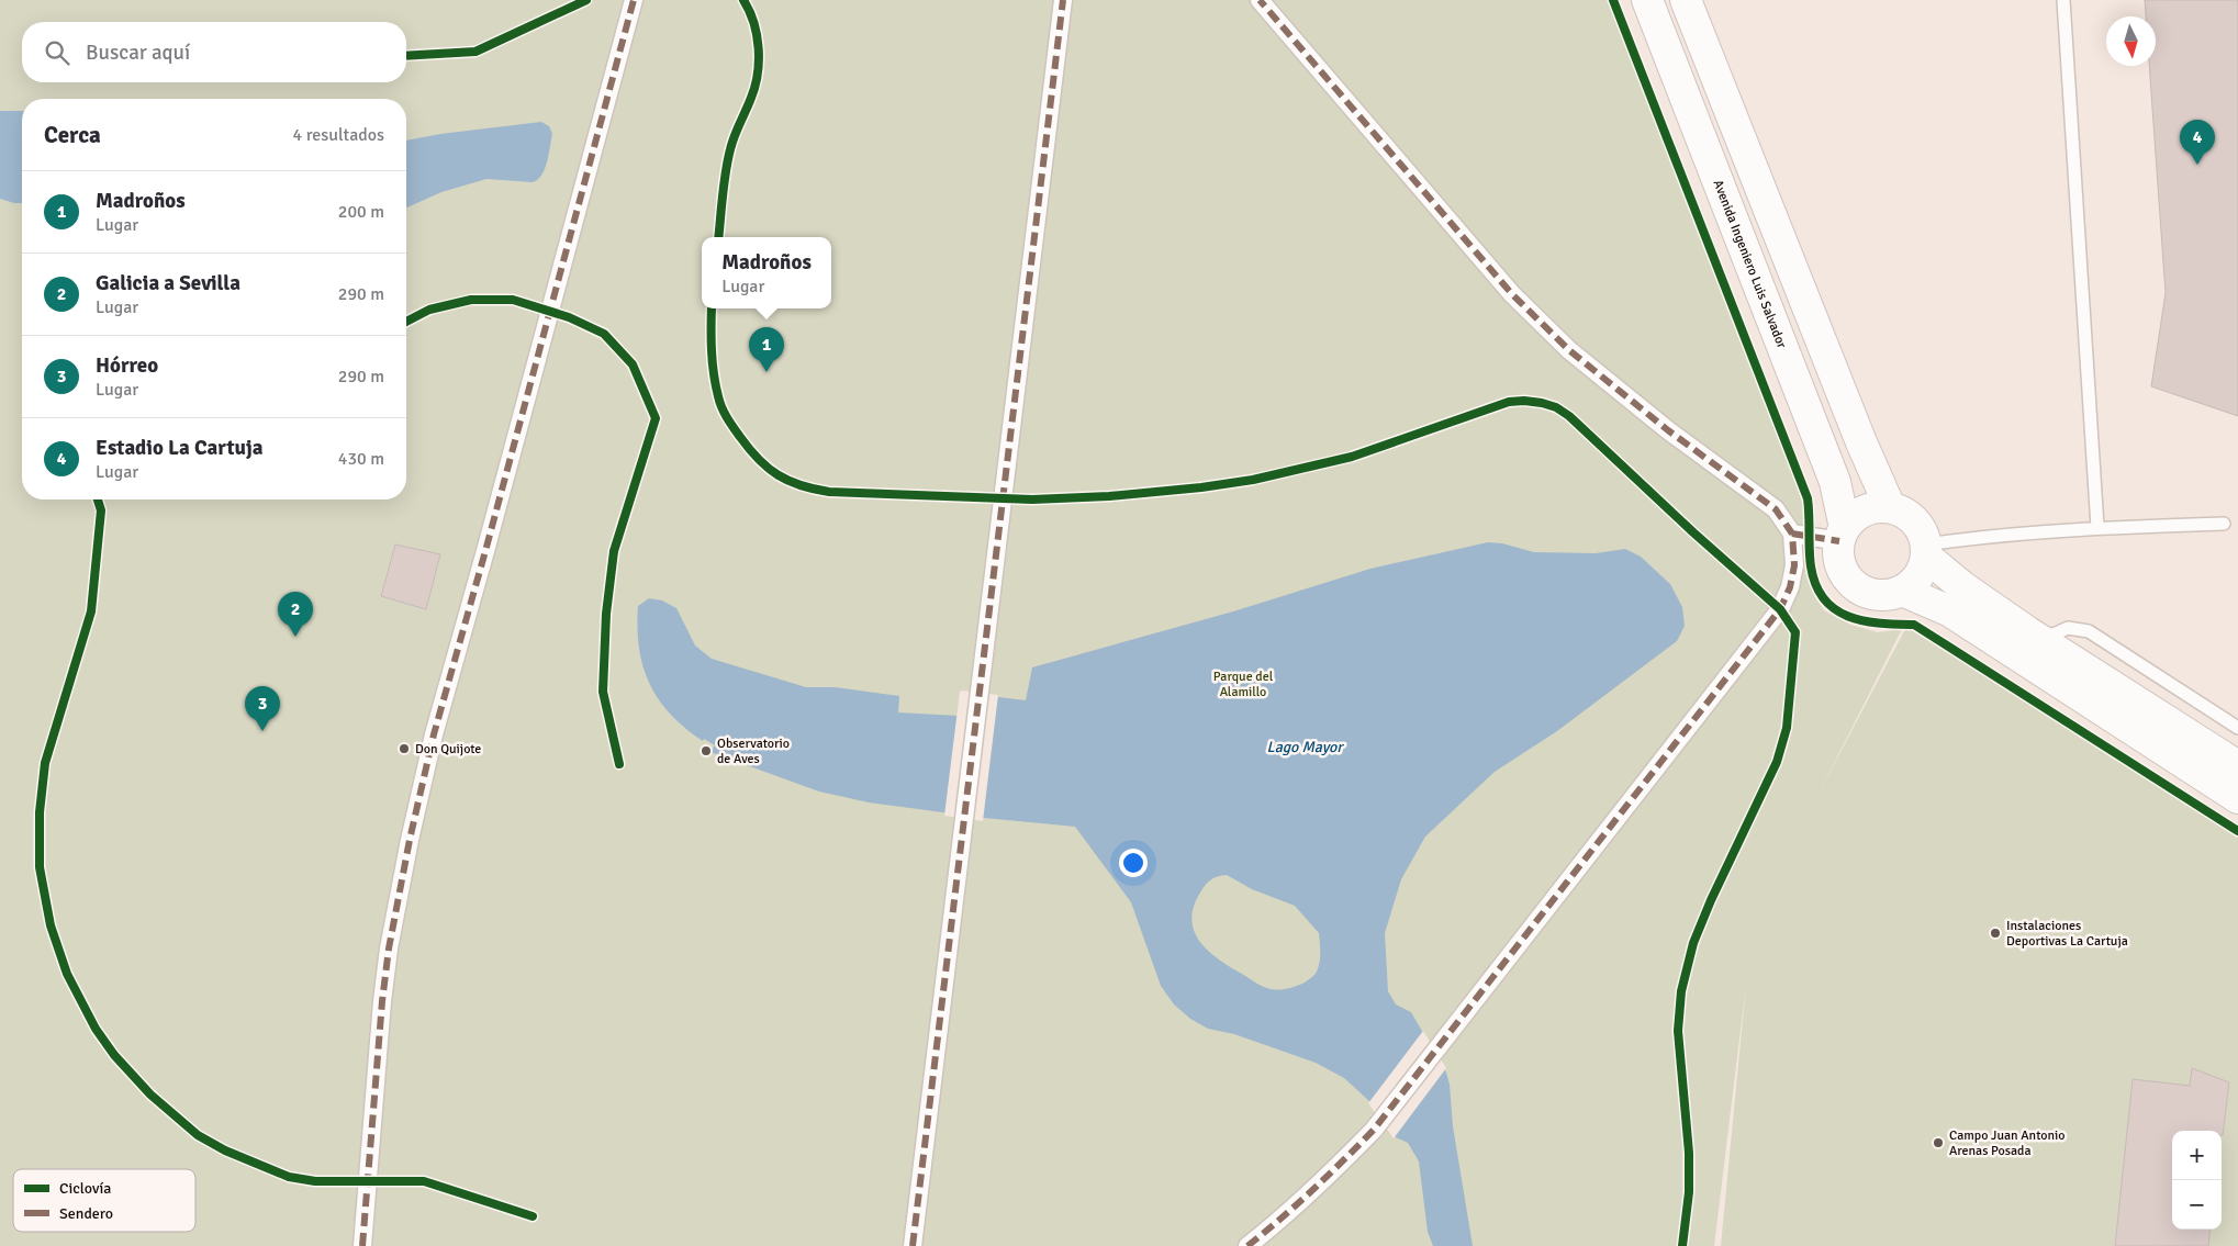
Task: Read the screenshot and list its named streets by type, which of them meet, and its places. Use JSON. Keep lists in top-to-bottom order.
{
  "streets": {
    "street": ["Avenida Ingeniero Luis Salvador"]
  },
  "water": ["Lago Mayor"],
  "parks": ["Parque del Alamillo"],
  "places": [
    "Don Quijote",
    "Observatorio de Aves",
    "Instalaciones Deportivas La Cartuja",
    "Campo Juan Antonio Arenas Posada"
  ],
  "legend": ["Ciclovía", "Sendero"],
  "north": "bottom",
  "page": {
    "search": "Buscar aquí",
    "heading": ["Cerca", "4 resultados"],
    "pins": [
      "4",
      "1",
      "2",
      "3"
    ],
    "list": [
      {
        "mark": "1",
        "name": "Madroños",
        "note": "Lugar",
        "value": "200 m"
      },
      {
        "mark": "2",
        "name": "Galicia a Sevilla",
        "note": "Lugar",
        "value": "290 m"
      },
      {
        "mark": "3",
        "name": "Hórreo",
        "note": "Lugar",
        "value": "290 m"
      },
      {
        "mark": "4",
        "name": "Estadio La Cartuja",
        "note": "Lugar",
        "value": "430 m"
      }
    ],
    "popup": ["Madroños", "Lugar"],
    "map_buttons": ["+", "−"]
  }
}
